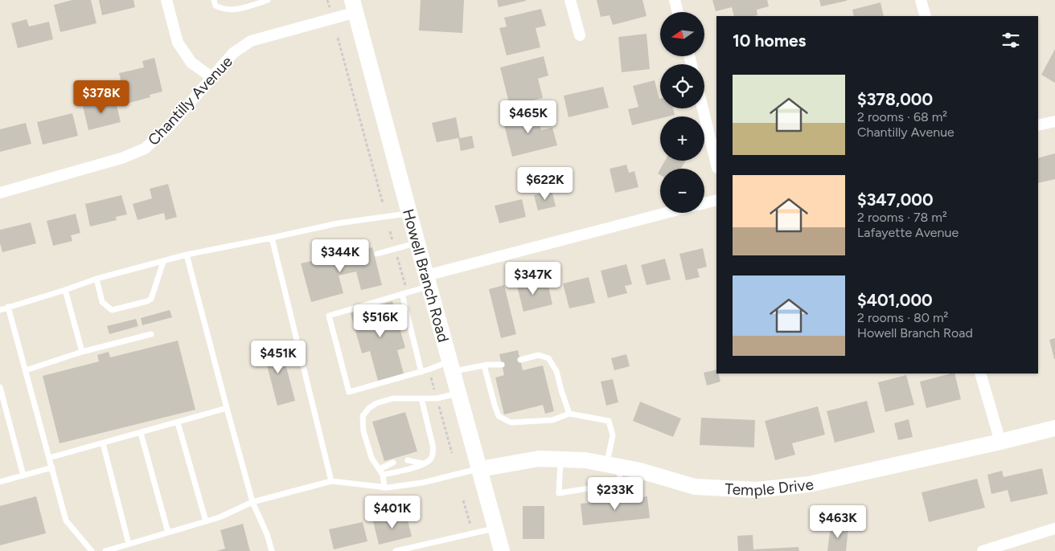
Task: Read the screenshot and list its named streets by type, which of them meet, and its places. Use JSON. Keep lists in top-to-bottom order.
{
  "streets": {
    "street": ["Chantilly Avenue", "Howell Branch Road", "Temple Drive"]
  },
  "crossings": [
    ["Chantilly Avenue", "Howell Branch Road"],
    ["Howell Branch Road", "Temple Drive"]
  ],
  "north": "left",
  "page": {
    "map_buttons": ["+", "−"],
    "heading": "10 homes",
    "list": [
      {
        "name": "$378,000",
        "note": "2 rooms · 68 m² · Chantilly Avenue"
      },
      {
        "name": "$347,000",
        "note": "2 rooms · 78 m² · Lafayette Avenue"
      },
      {
        "name": "$401,000",
        "note": "2 rooms · 80 m² · Howell Branch Road"
      }
    ],
    "price": [
      "$378K",
      "$465K",
      "$622K",
      "$344K",
      "$347K",
      "$516K",
      "$451K",
      "$233K",
      "$401K",
      "$463K"
    ]
  }
}
